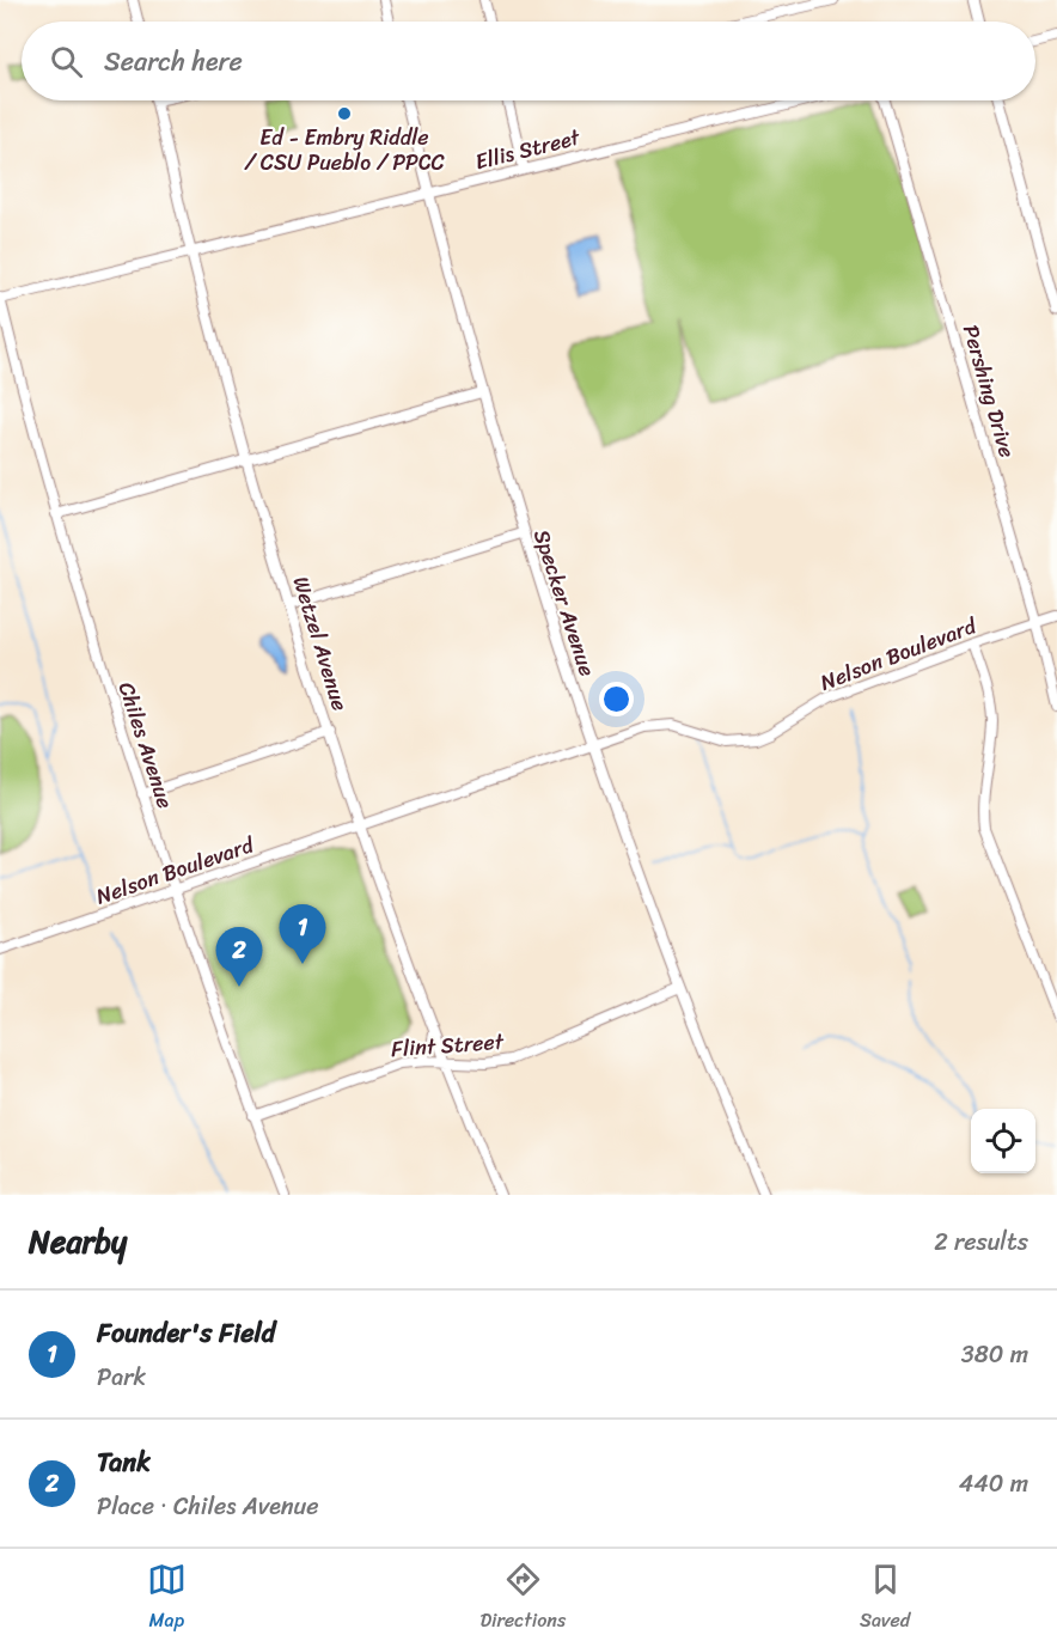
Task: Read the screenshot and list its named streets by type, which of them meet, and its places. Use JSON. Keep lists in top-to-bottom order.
{
  "streets": {
    "street": [
      "Ellis Street",
      "Pershing Drive",
      "Specker Avenue",
      "Wetzel Avenue",
      "Nelson Boulevard",
      "Chiles Avenue",
      "Flint Street"
    ]
  },
  "crossings": [
    ["Ellis Street", "Specker Avenue"],
    ["Ellis Street", "Wetzel Avenue"],
    ["Ellis Street", "Chiles Avenue"],
    ["Pershing Drive", "Nelson Boulevard"],
    ["Specker Avenue", "Nelson Boulevard"],
    ["Specker Avenue", "Flint Street"],
    ["Wetzel Avenue", "Nelson Boulevard"],
    ["Wetzel Avenue", "Flint Street"],
    ["Nelson Boulevard", "Chiles Avenue"],
    ["Chiles Avenue", "Flint Street"]
  ],
  "places": ["Ed - Embry Riddle / CSU Pueblo / PPCC"],
  "page": {
    "search": "Search here",
    "pins": ["1", "2"],
    "heading": ["Nearby", "2 results"],
    "list": [
      {
        "mark": "1",
        "name": "Founder's Field",
        "note": "Park",
        "value": "380 m"
      },
      {
        "mark": "2",
        "name": "Tank",
        "note": "Place · Chiles Avenue",
        "value": "440 m"
      }
    ],
    "nav": ["Map", "Directions", "Saved"]
  }
}
